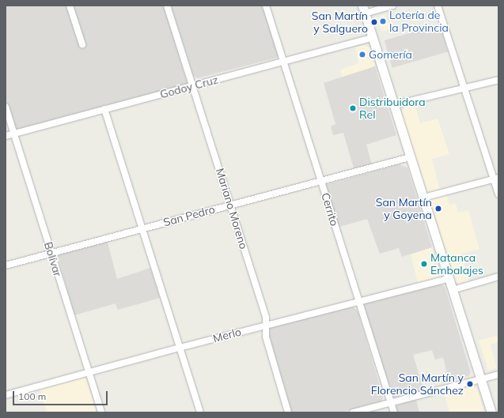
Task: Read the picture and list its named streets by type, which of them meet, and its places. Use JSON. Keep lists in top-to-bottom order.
{
  "streets": {
    "street": [
      "Godoy Cruz",
      "Mariano Moreno",
      "Cerrito",
      "San Pedro",
      "Bolívar",
      "Merlo"
    ]
  },
  "crossings": [
    ["Godoy Cruz", "Mariano Moreno"],
    ["Godoy Cruz", "Cerrito"],
    ["Godoy Cruz", "Bolívar"],
    ["Mariano Moreno", "San Pedro"],
    ["Mariano Moreno", "Merlo"],
    ["Cerrito", "San Pedro"],
    ["Cerrito", "Merlo"],
    ["San Pedro", "Bolívar"],
    ["Bolívar", "Merlo"]
  ],
  "places": [
    "Lotería de la Provincia",
    "San Martín y Salguero",
    "Gomería",
    "Distribuidora Rel",
    "San Martín y Goyena",
    "Matanca Embalajes",
    "San Martín y Florencio Sánchez"
  ],
  "scale_bar": "100 m"
}
